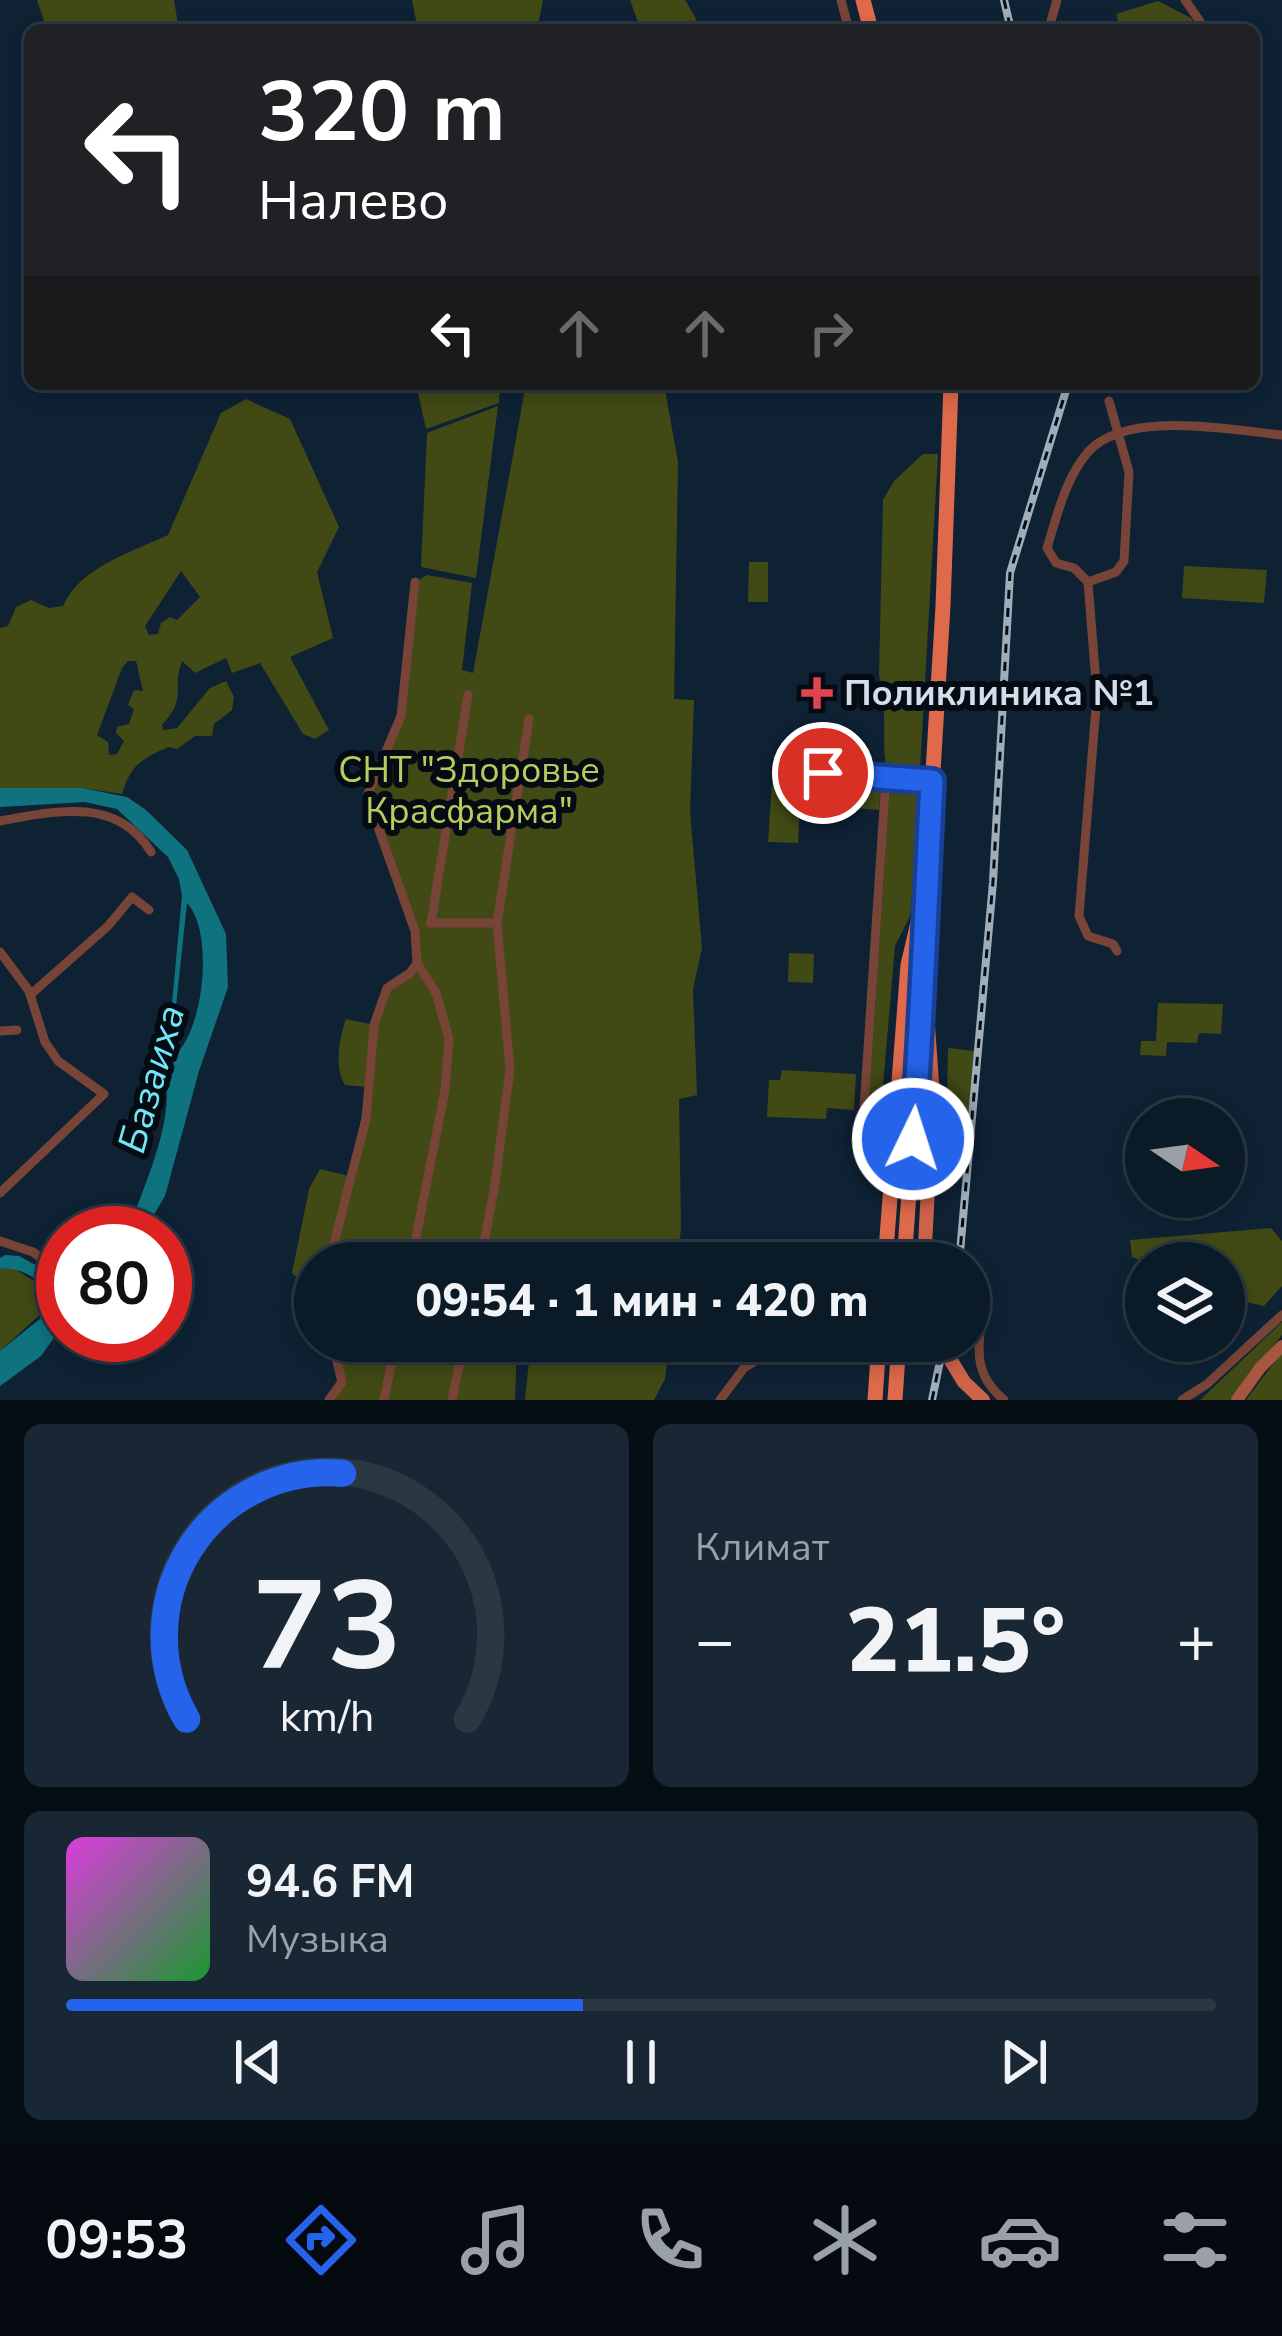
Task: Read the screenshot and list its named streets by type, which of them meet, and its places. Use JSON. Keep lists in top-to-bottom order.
{
  "water": ["Базаиха"],
  "parks": ["СНТ \"Здоровье Красфарма\""],
  "places": {
    "health": ["Поликлиника №1"]
  },
  "north": "right",
  "page": {
    "turn": ["320 m", "Налево"],
    "limit": "80",
    "trip": "09:54 · 1 мин · 420 m",
    "tile": "Климат",
    "heat": ["−", "21.5°", "+"],
    "song": ["94.6 FM", "Музыка"],
    "tabs": "09:53",
    "gauge": ["73", "km/h"]
  }
}
